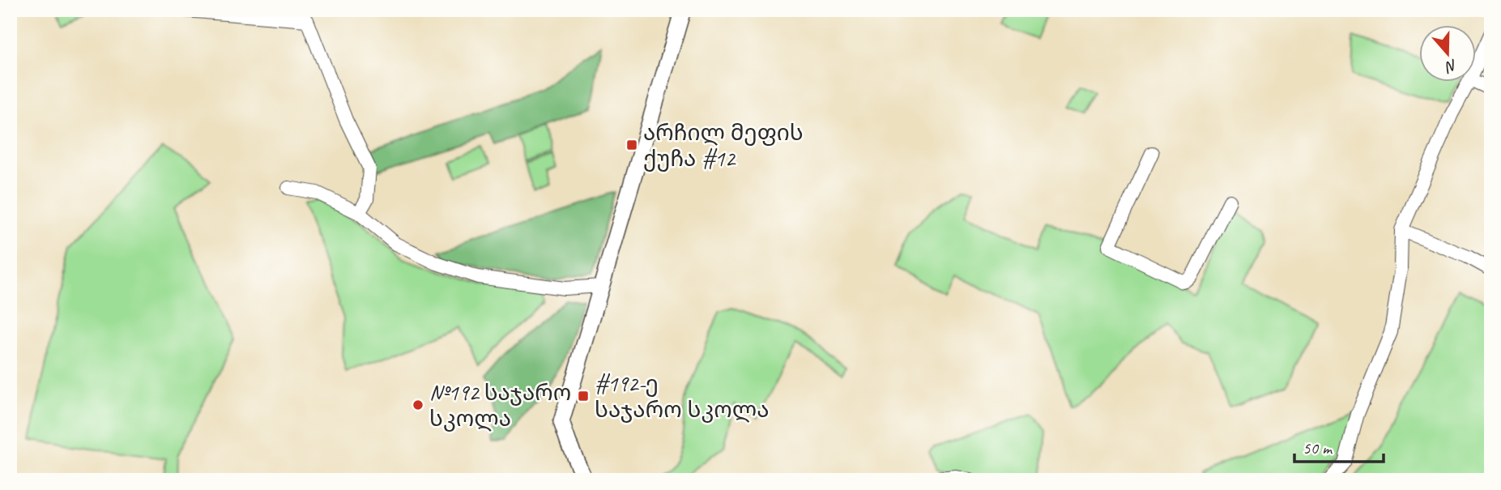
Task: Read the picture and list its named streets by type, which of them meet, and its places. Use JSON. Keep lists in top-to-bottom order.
{
  "places": {
    "transit": ["არჩილ მეფის ქუჩა #12", "#192-ე საჯარო სკოლა"],
    "other": ["№192 საჯარო სკოლა"]
  },
  "scale_bar": "50 m",
  "north": "bottom"
}
